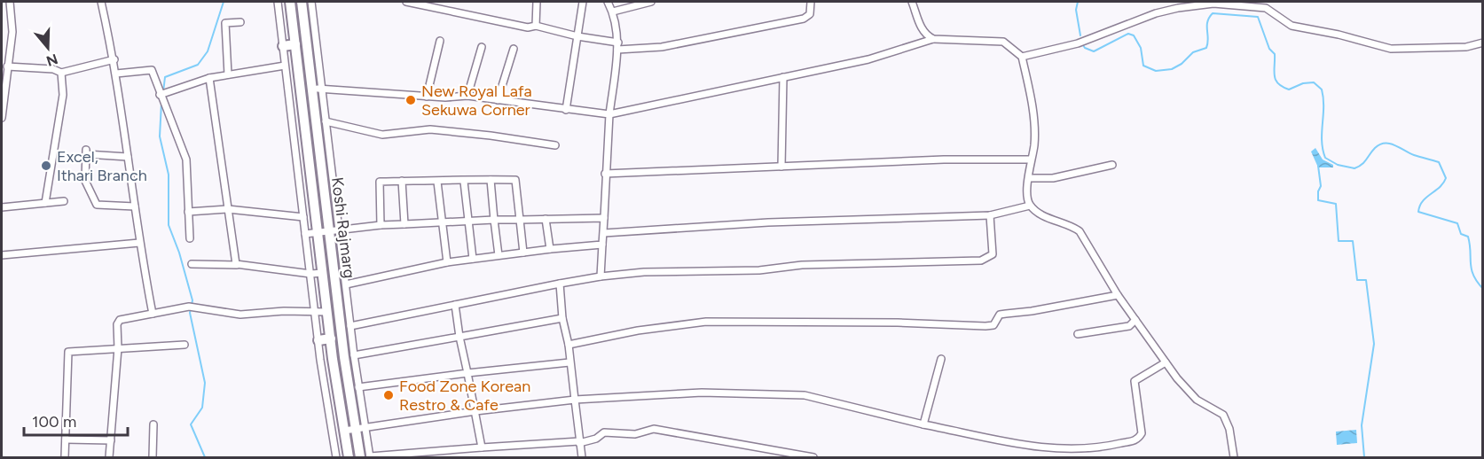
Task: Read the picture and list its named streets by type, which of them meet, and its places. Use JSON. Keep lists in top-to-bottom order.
{
  "streets": {
    "main road": ["Koshi Rajmarg"]
  },
  "places": ["New Royal Lafa Sekuwa Corner", "Excel, Ithari Branch", "Food Zone Korean Restro & Cafe"],
  "scale_bar": "100 m",
  "north": "bottom"
}
